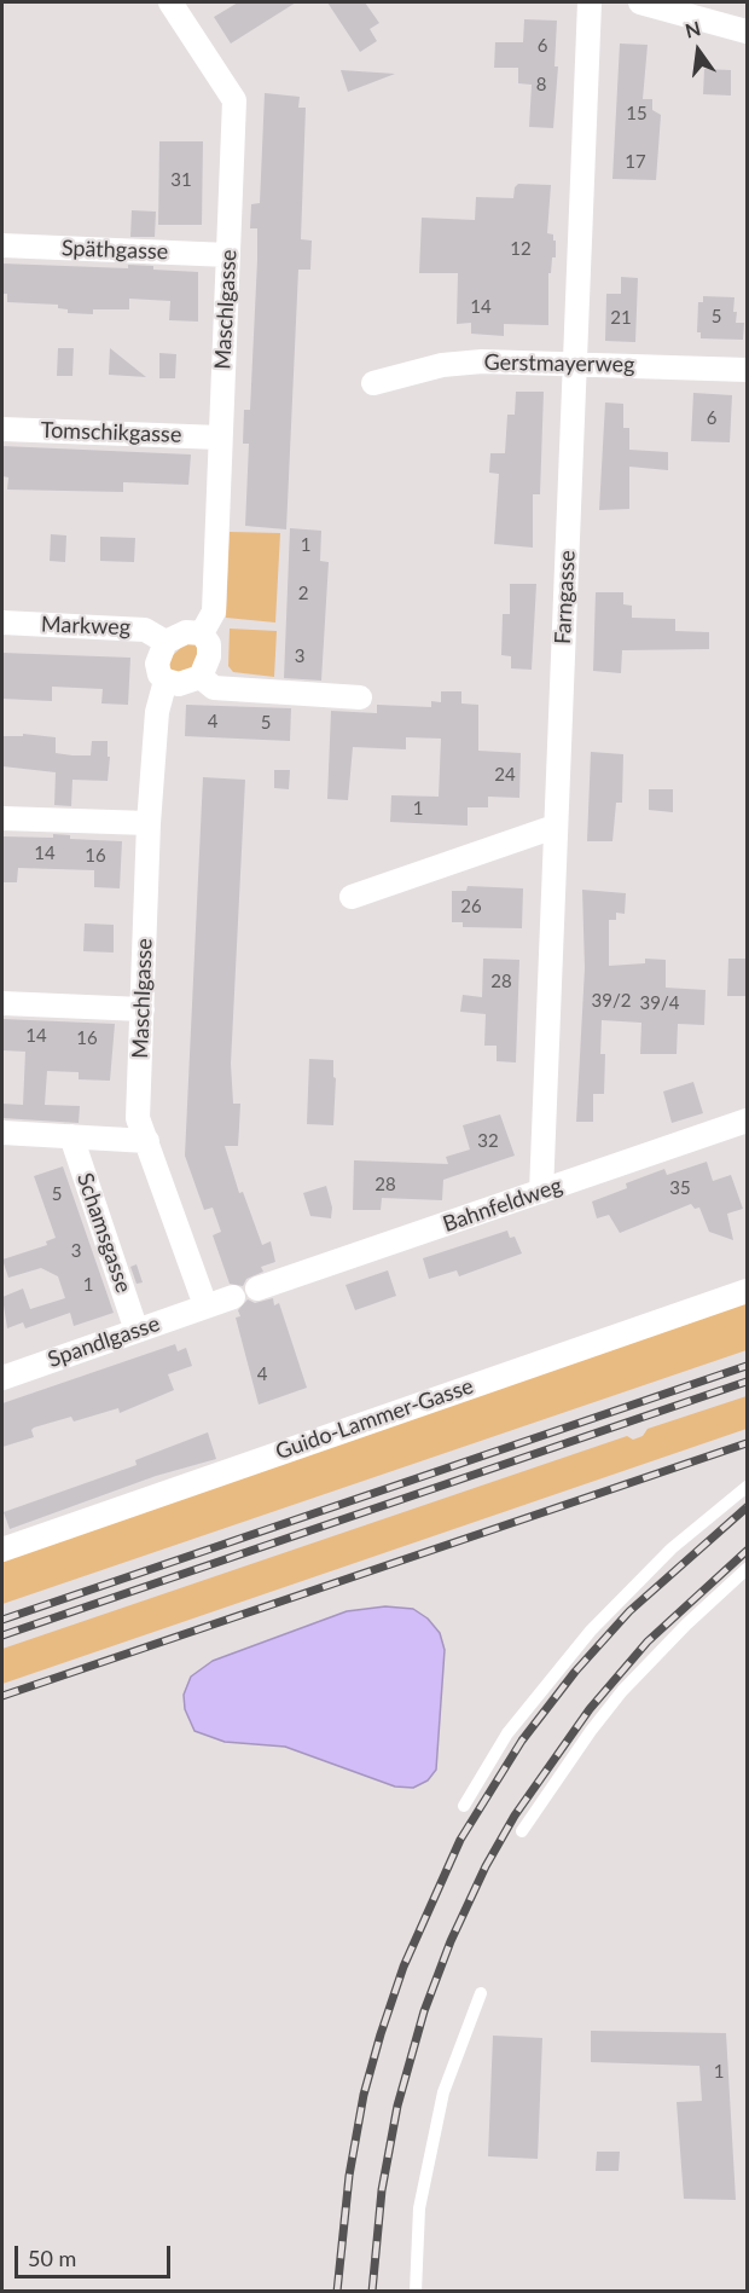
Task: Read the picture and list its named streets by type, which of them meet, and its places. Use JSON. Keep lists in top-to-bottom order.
{
  "streets": {
    "street": [
      "Späthgasse",
      "Maschlgasse",
      "Gerstmayerweg",
      "Tomschikgasse",
      "Farngasse",
      "Markweg",
      "Bahnfeldweg",
      "Schamsgasse",
      "Spandlgasse",
      "Guido-Lammer-Gasse"
    ]
  },
  "crossings": [
    ["Späthgasse", "Maschlgasse"],
    ["Maschlgasse", "Tomschikgasse"],
    ["Maschlgasse", "Markweg"],
    ["Maschlgasse", "Spandlgasse"],
    ["Gerstmayerweg", "Farngasse"],
    ["Farngasse", "Bahnfeldweg"],
    ["Schamsgasse", "Spandlgasse"]
  ],
  "house_numbers": [
    "6",
    "8",
    "15",
    "17",
    "31",
    "12",
    "14",
    "5",
    "21",
    "6",
    "1",
    "2",
    "3",
    "4",
    "5",
    "24",
    "1",
    "14",
    "16",
    "26",
    "28",
    "39/2",
    "39/4",
    "14",
    "16",
    "32",
    "28",
    "35",
    "5",
    "3",
    "1",
    "4",
    "1"
  ],
  "scale_bar": "50 m",
  "north": "top"
}
